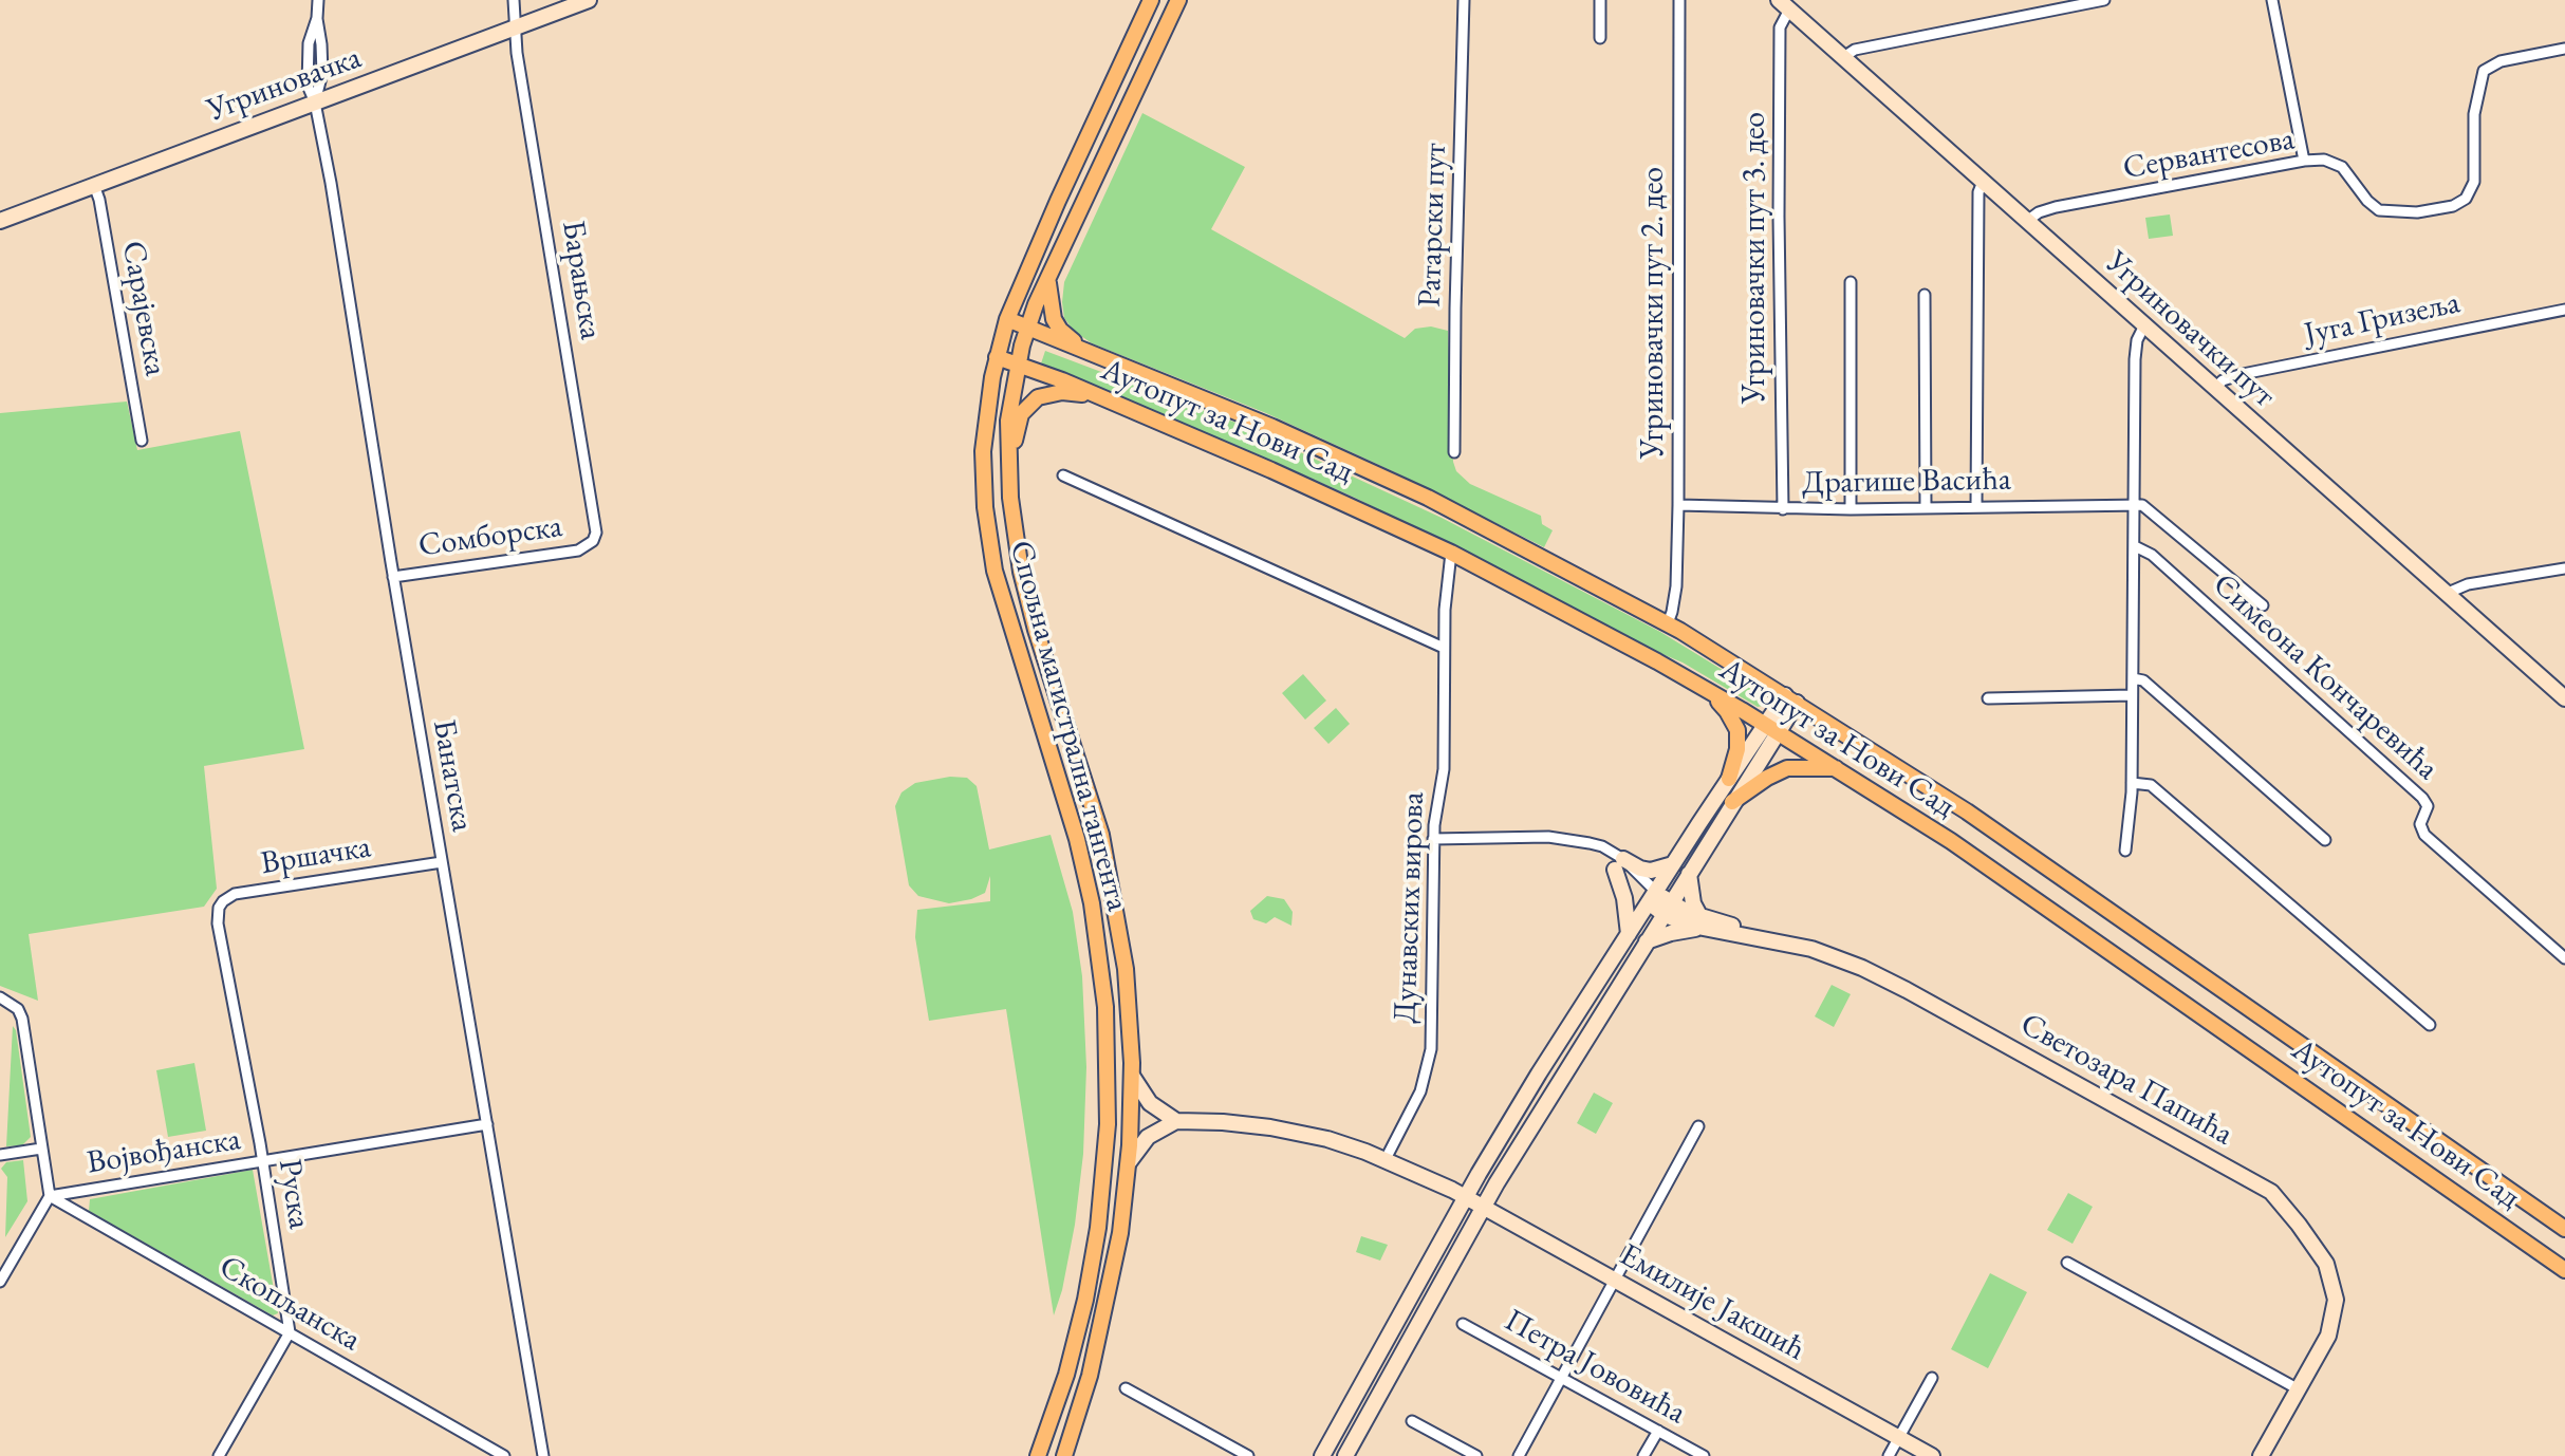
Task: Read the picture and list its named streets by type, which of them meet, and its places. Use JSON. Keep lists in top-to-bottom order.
{
  "streets": {
    "main road": ["Аутопут за Нови Сад", "Спољна магистрална тангента"],
    "street": [
      "Угриновачка",
      "Сервантесова",
      "Ратарски пут",
      "Угриновачки пут 3. део",
      "Барањска",
      "Сарајевска",
      "Угриновачки пут 2. део",
      "Југа Гризеља",
      "Угриновачки пут",
      "Драгише Васића",
      "Сомборска",
      "Симеона Кончаревића",
      "Банатска",
      "Вршачка",
      "Дунавских вирова",
      "Светозара Папића",
      "Војвођанска",
      "Руска",
      "Емилије Јакшић",
      "Скопљанска",
      "Петра Јововића"
    ]
  },
  "crossings": [
    ["Угриновачка", "Барањска"],
    ["Угриновачка", "Сарајевска"],
    ["Угриновачка", "Банатска"],
    ["Сервантесова", "Угриновачки пут"],
    ["Угриновачки пут 3. део", "Угриновачки пут"],
    ["Угриновачки пут 3. део", "Драгише Васића"],
    ["Барањска", "Сомборска"],
    ["Угриновачки пут 2. део", "Аутопут за Нови Сад"],
    ["Угриновачки пут 2. део", "Драгише Васића"],
    ["Југа Гризеља", "Угриновачки пут"],
    ["Аутопут за Нови Сад", "Спољна магистрална тангента"],
    ["Аутопут за Нови Сад", "Дунавских вирова"],
    ["Сомборска", "Банатска"],
    ["Банатска", "Вршачка"],
    ["Банатска", "Војвођанска"],
    ["Вршачка", "Руска"],
    ["Војвођанска", "Руска"],
    ["Војвођанска", "Скопљанска"],
    ["Руска", "Скопљанска"]
  ]
}
